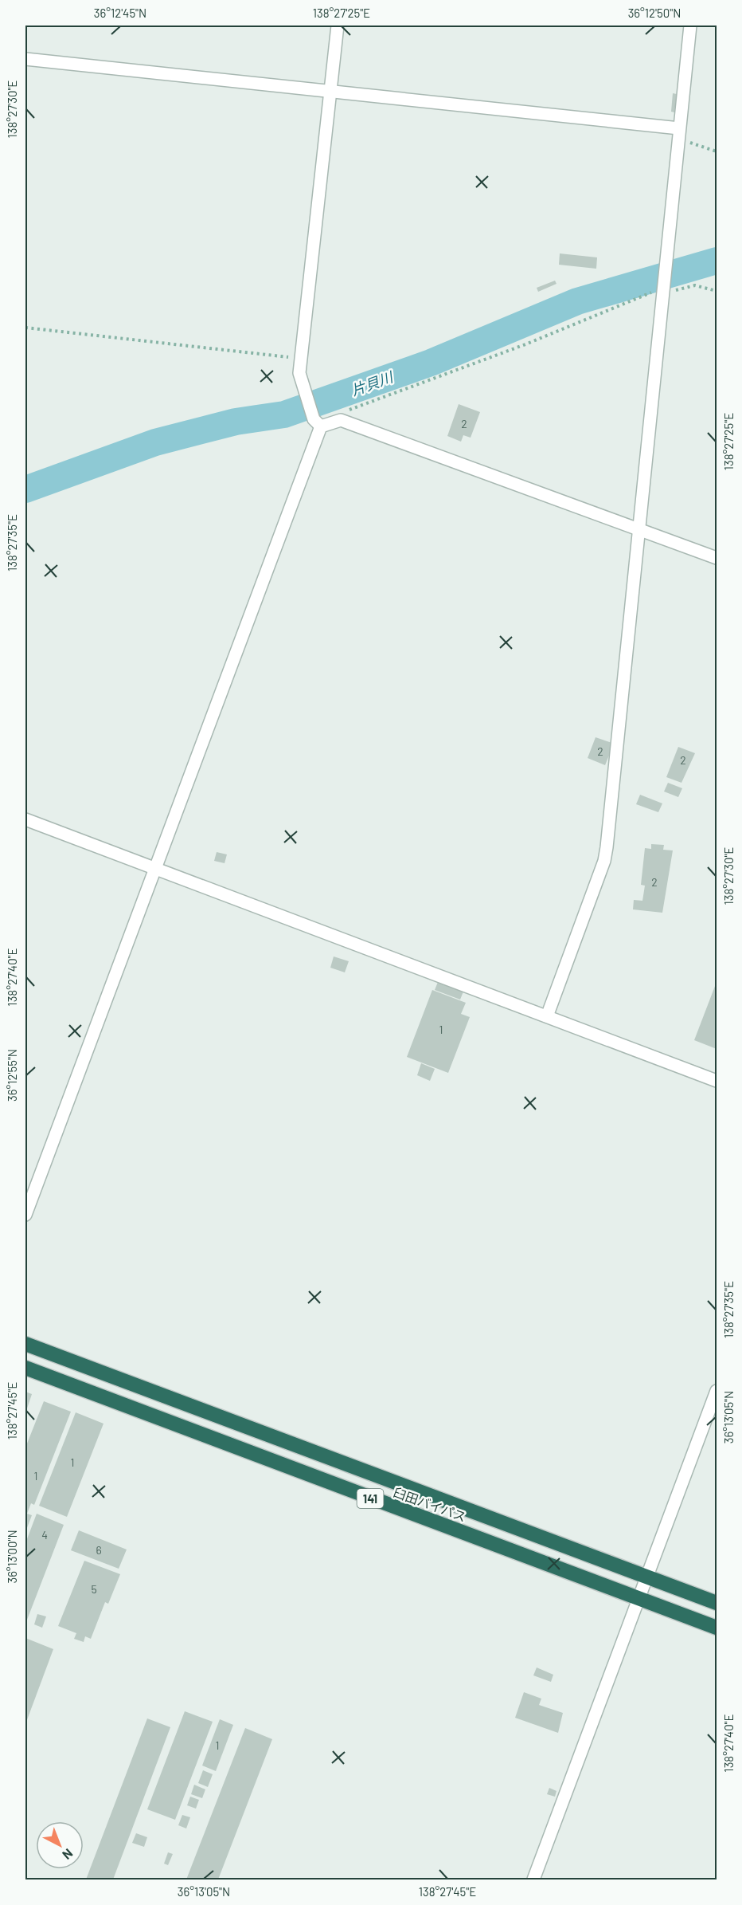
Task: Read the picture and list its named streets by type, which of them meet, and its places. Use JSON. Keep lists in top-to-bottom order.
{
  "streets": {
    "highway": ["141", "臼田バイパス"]
  },
  "water": ["片貝川"],
  "house_numbers": [
    "2",
    "2",
    "2",
    "2",
    "1",
    "1",
    "1",
    "4",
    "6",
    "5",
    "1"
  ],
  "north": "bottom right",
  "coordinates": [
    "36°12'45\"N",
    "138°27'25\"E",
    "36°12'50\"N",
    "138°27'30\"E",
    "138°27'35\"E",
    "138°27'40\"E",
    "36°12'55\"N",
    "138°27'45\"E",
    "36°13'05\"N",
    "36°13'00\"N"
  ]
}
